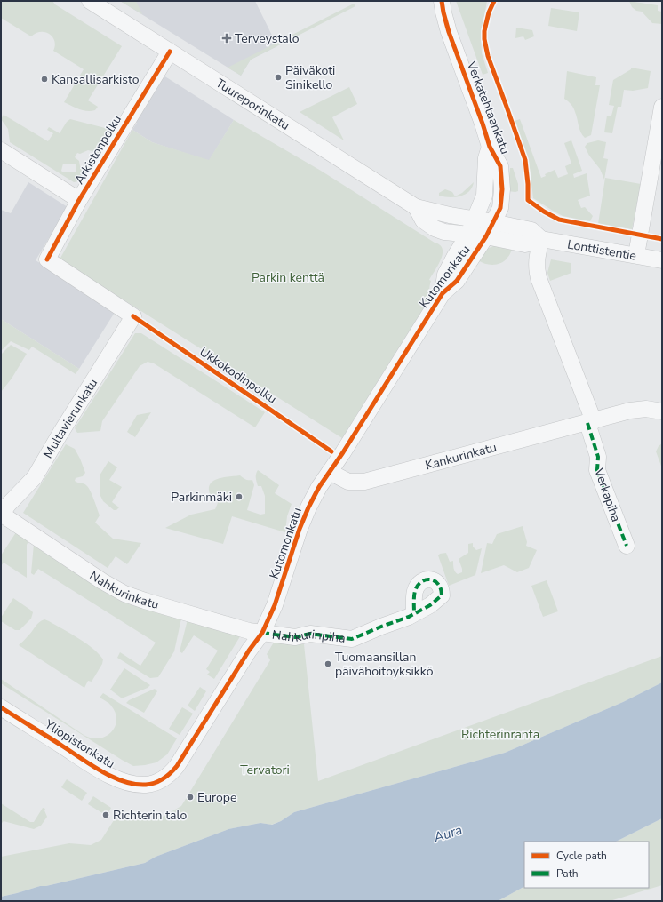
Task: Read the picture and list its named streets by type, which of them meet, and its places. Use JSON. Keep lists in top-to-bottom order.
{
  "streets": {
    "street": [
      "Tuureporinkatu",
      "Verkatehtaankatu",
      "Arkistonpolku",
      "Lonttistentie",
      "Kutomonkatu",
      "Multavierunkatu",
      "Kankurinkatu",
      "Verkapiha",
      "Nahkurinkatu",
      "Nahkurinpiha",
      "Yliopistonkatu"
    ],
    "cycle path": ["Ukkokodinpolku"]
  },
  "crossings": [
    ["Tuureporinkatu", "Verkatehtaankatu"],
    ["Tuureporinkatu", "Arkistonpolku"],
    ["Tuureporinkatu", "Lonttistentie"],
    ["Tuureporinkatu", "Kutomonkatu"],
    ["Verkatehtaankatu", "Lonttistentie"],
    ["Verkatehtaankatu", "Kutomonkatu"],
    ["Arkistonpolku", "Multavierunkatu"],
    ["Lonttistentie", "Kutomonkatu"],
    ["Kutomonkatu", "Kankurinkatu"],
    ["Kutomonkatu", "Nahkurinkatu"],
    ["Kutomonkatu", "Nahkurinpiha"],
    ["Kutomonkatu", "Yliopistonkatu"],
    ["Multavierunkatu", "Nahkurinkatu"],
    ["Kankurinkatu", "Verkapiha"],
    ["Nahkurinkatu", "Nahkurinpiha"]
  ],
  "water": ["Aura"],
  "parks": ["Parkin kenttä", "Richterinranta", "Tervatori"],
  "places": {
    "health": ["Terveystalo"],
    "other": [
      "Päiväkoti Sinikello",
      "Kansallisarkisto",
      "Parkinmäki",
      "Tuomaansillan päivähoitoyksikkö",
      "Europe",
      "Richterin talo"
    ]
  },
  "legend": ["Cycle path", "Path"]
}
